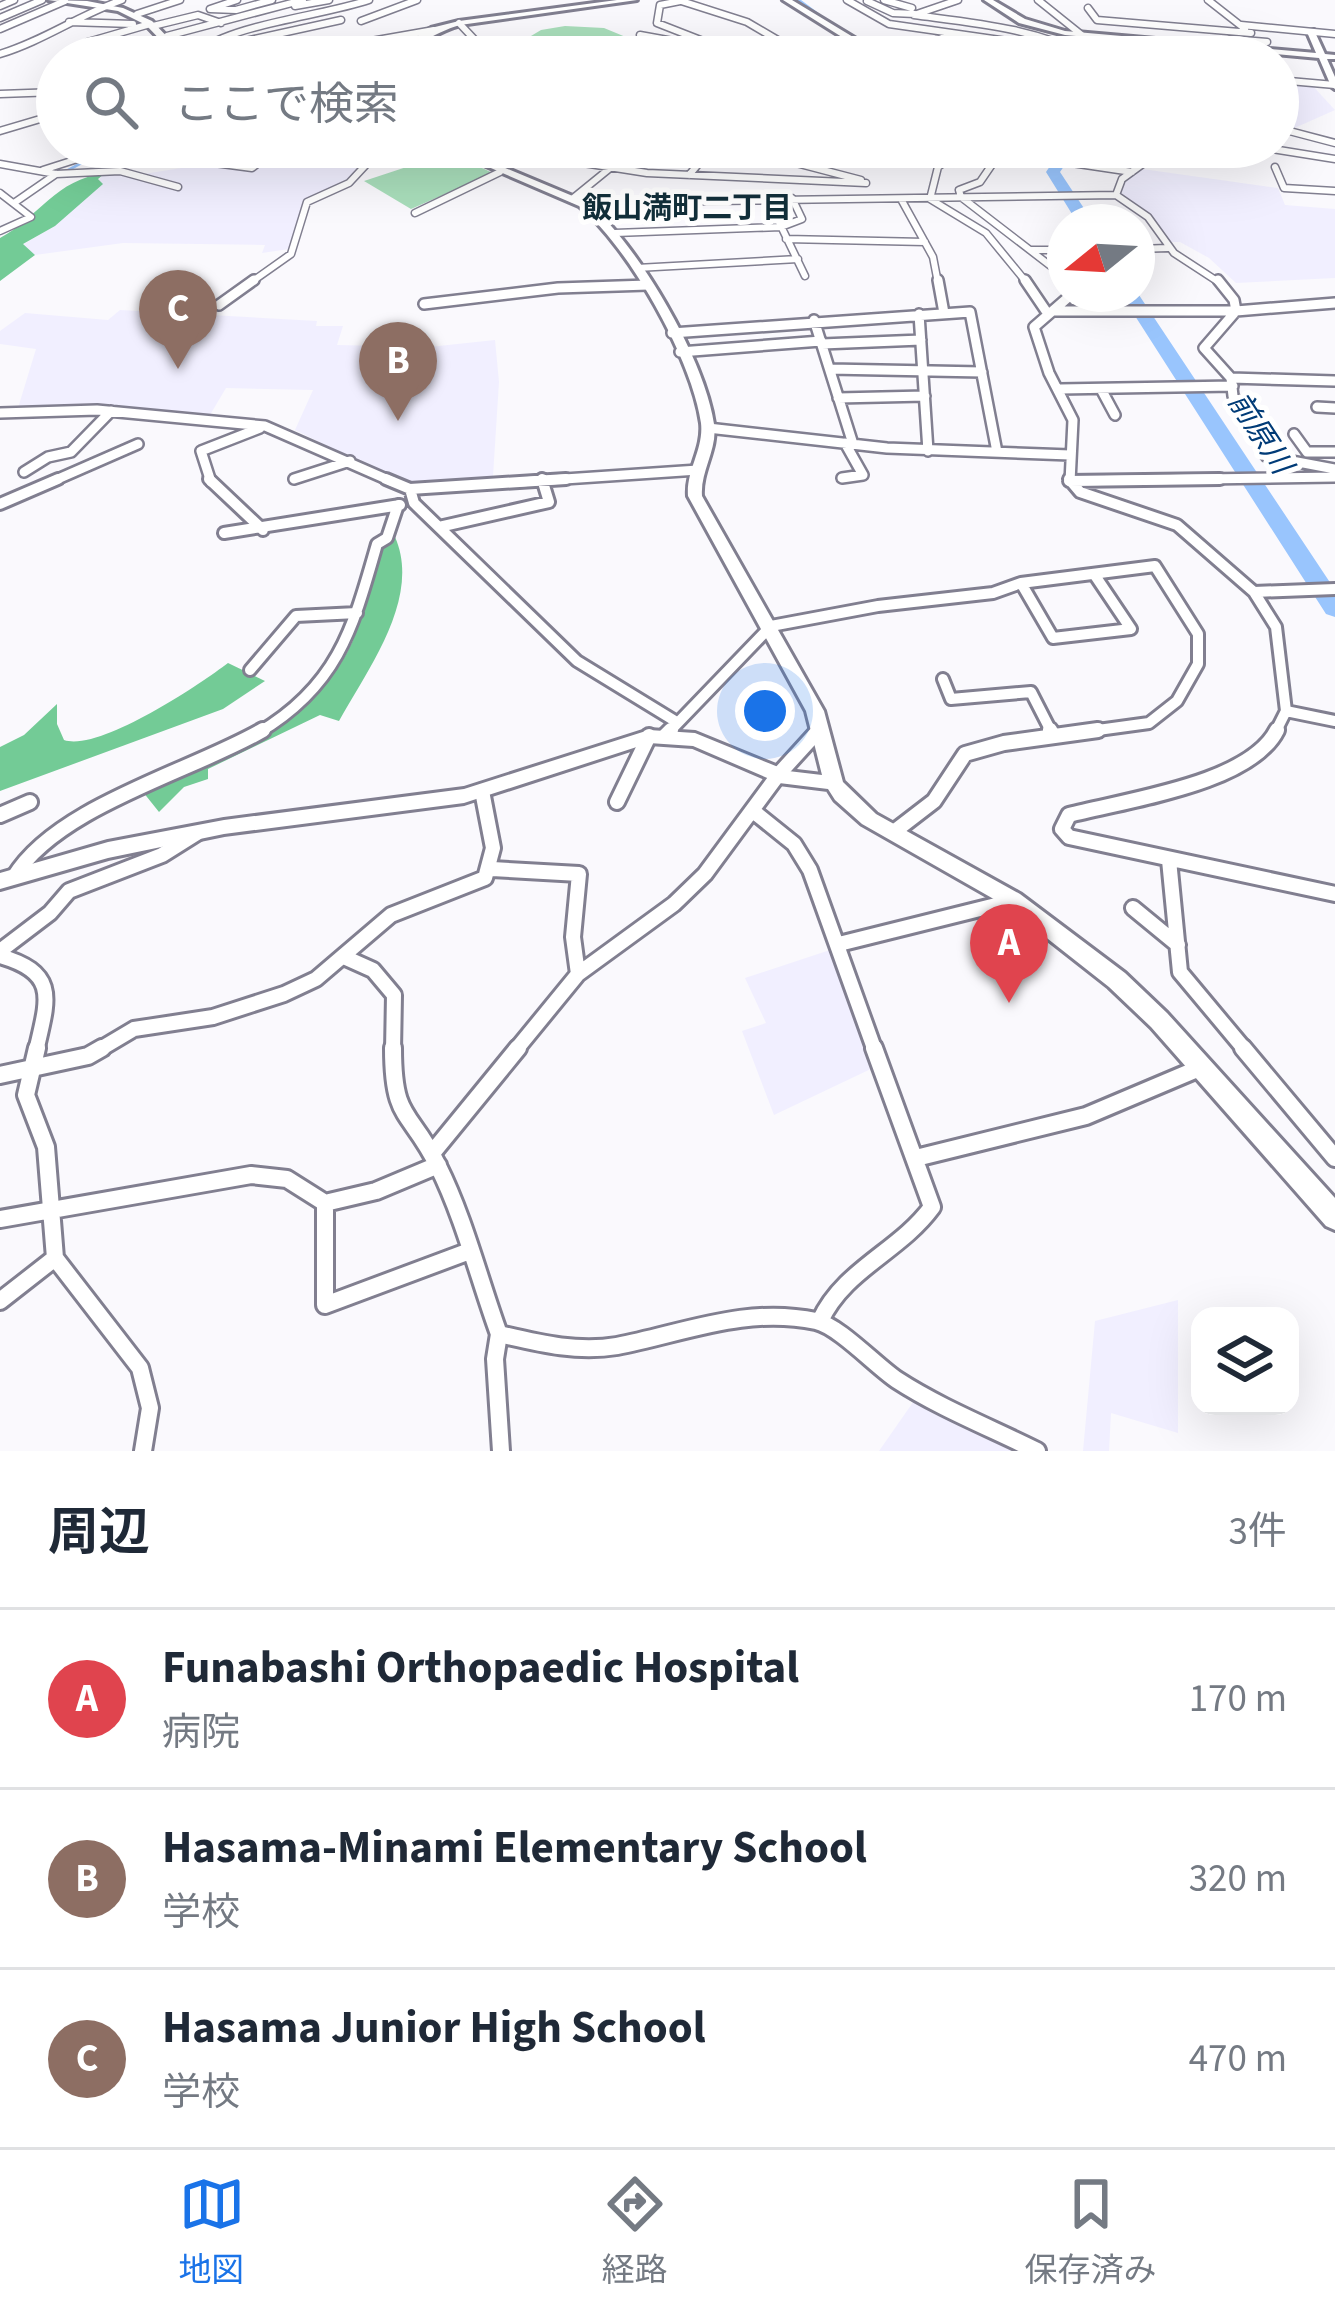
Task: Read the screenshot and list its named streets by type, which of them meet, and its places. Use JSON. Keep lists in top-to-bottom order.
{
  "districts": ["飯山満町二丁目"],
  "water": ["前原川"],
  "north": "left",
  "page": {
    "search": "ここで検索",
    "pins": ["C", "B", "A"],
    "heading": ["周辺", "3件"],
    "list": [
      {
        "mark": "A",
        "name": "Funabashi Orthopaedic Hospital",
        "note": "病院",
        "value": "170 m"
      },
      {
        "mark": "B",
        "name": "Hasama-Minami Elementary School",
        "note": "学校",
        "value": "320 m"
      },
      {
        "mark": "C",
        "name": "Hasama Junior High School",
        "note": "学校",
        "value": "470 m"
      }
    ],
    "nav": ["地図", "経路", "保存済み"]
  }
}
